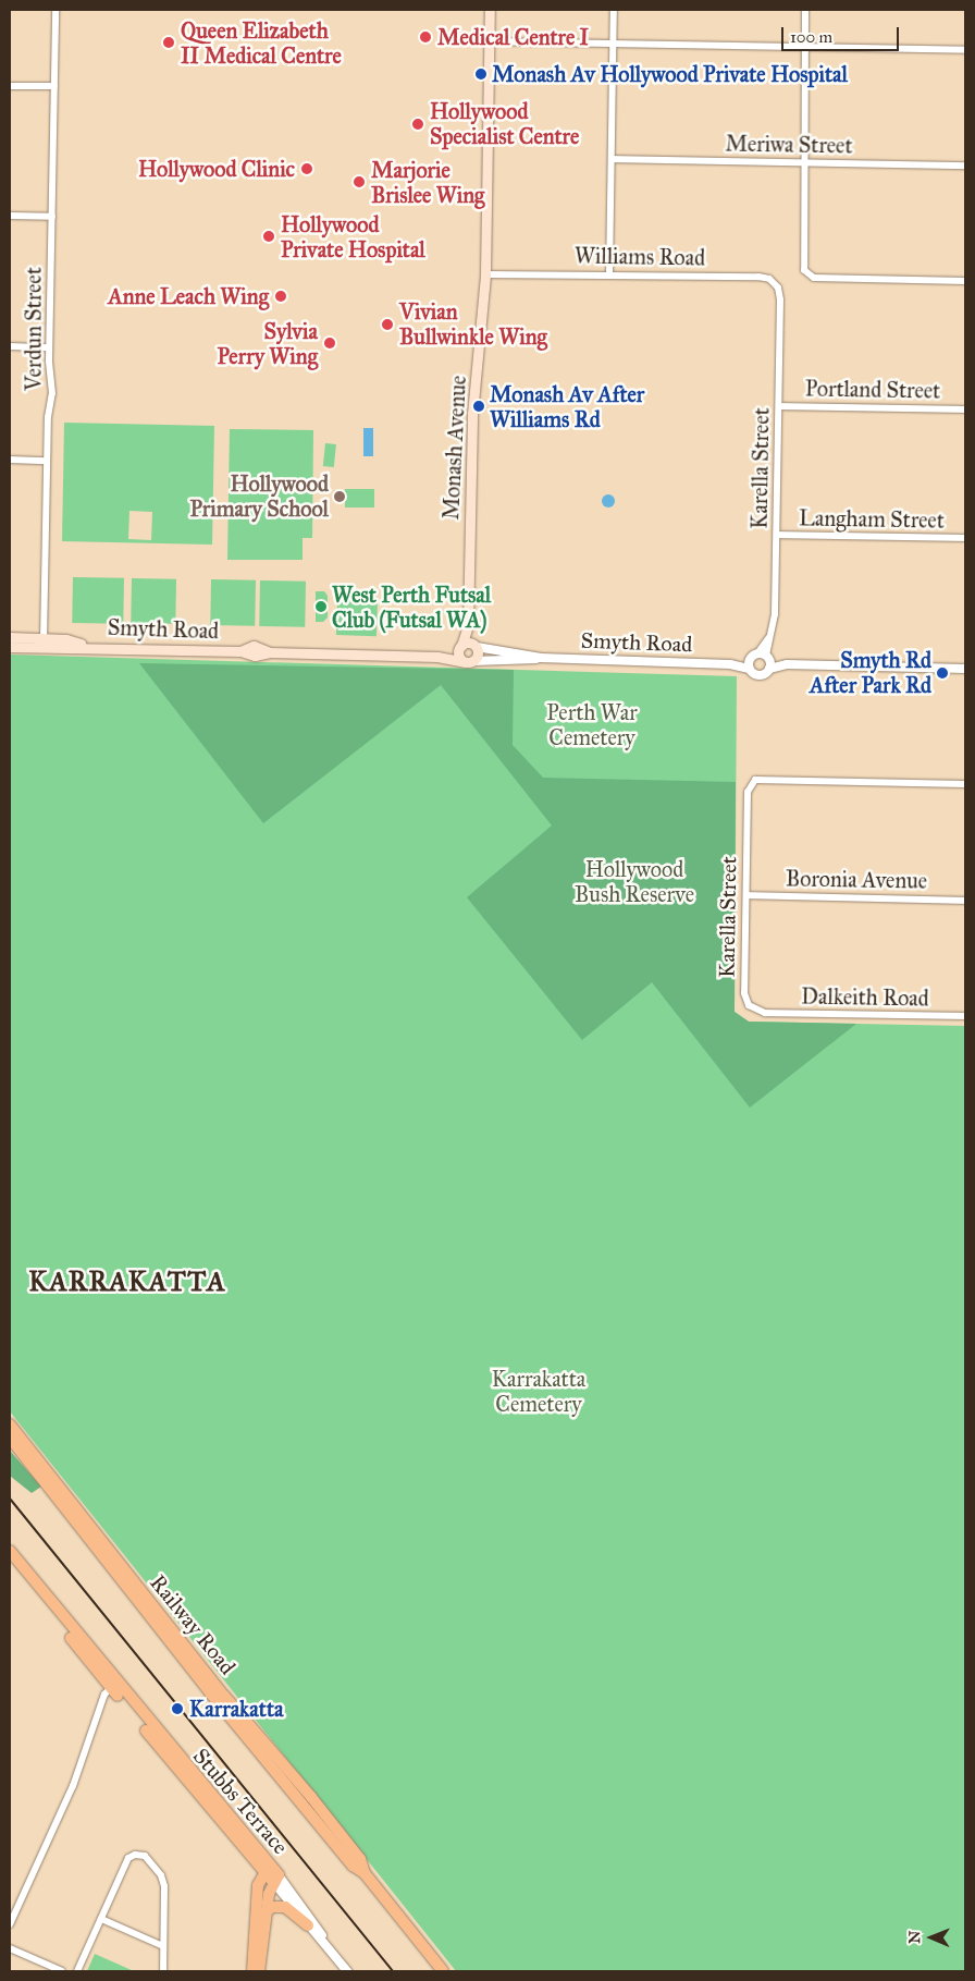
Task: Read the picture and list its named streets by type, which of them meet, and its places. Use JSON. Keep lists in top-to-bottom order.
{
  "streets": {
    "main road": [
      "Monash Avenue",
      "Smyth Road",
      "Railway Road",
      "Stubbs Terrace"
    ],
    "street": [
      "Meriwa Street",
      "Williams Road",
      "Verdun Street",
      "Portland Street",
      "Karella Street",
      "Langham Street",
      "Boronia Avenue",
      "Dalkeith Road"
    ]
  },
  "crossings": [
    ["Williams Road", "Monash Avenue"],
    ["Williams Road", "Karella Street"],
    ["Verdun Street", "Smyth Road"],
    ["Portland Street", "Karella Street"],
    ["Monash Avenue", "Smyth Road"],
    ["Karella Street", "Langham Street"],
    ["Karella Street", "Boronia Avenue"],
    ["Karella Street", "Dalkeith Road"]
  ],
  "districts": ["KARRAKATTA"],
  "parks": ["Perth War Cemetery", "Hollywood Bush Reserve", "Karrakatta Cemetery"],
  "places": [
    "Medical Centre I",
    "Queen Elizabeth II Medical Centre",
    "Monash Av Hollywood Private Hospital",
    "Hollywood Specialist Centre",
    "Hollywood Clinic",
    "Marjorie Brislee Wing",
    "Hollywood Private Hospital",
    "Anne Leach Wing",
    "Vivian Bullwinkle Wing",
    "Sylvia Perry Wing",
    "Monash Av After Williams Rd",
    "Hollywood Primary School",
    "West Perth Futsal Club (Futsal WA)",
    "Smyth Rd After Park Rd",
    "Karrakatta"
  ],
  "scale_bar": "100 m",
  "north": "left"
}
